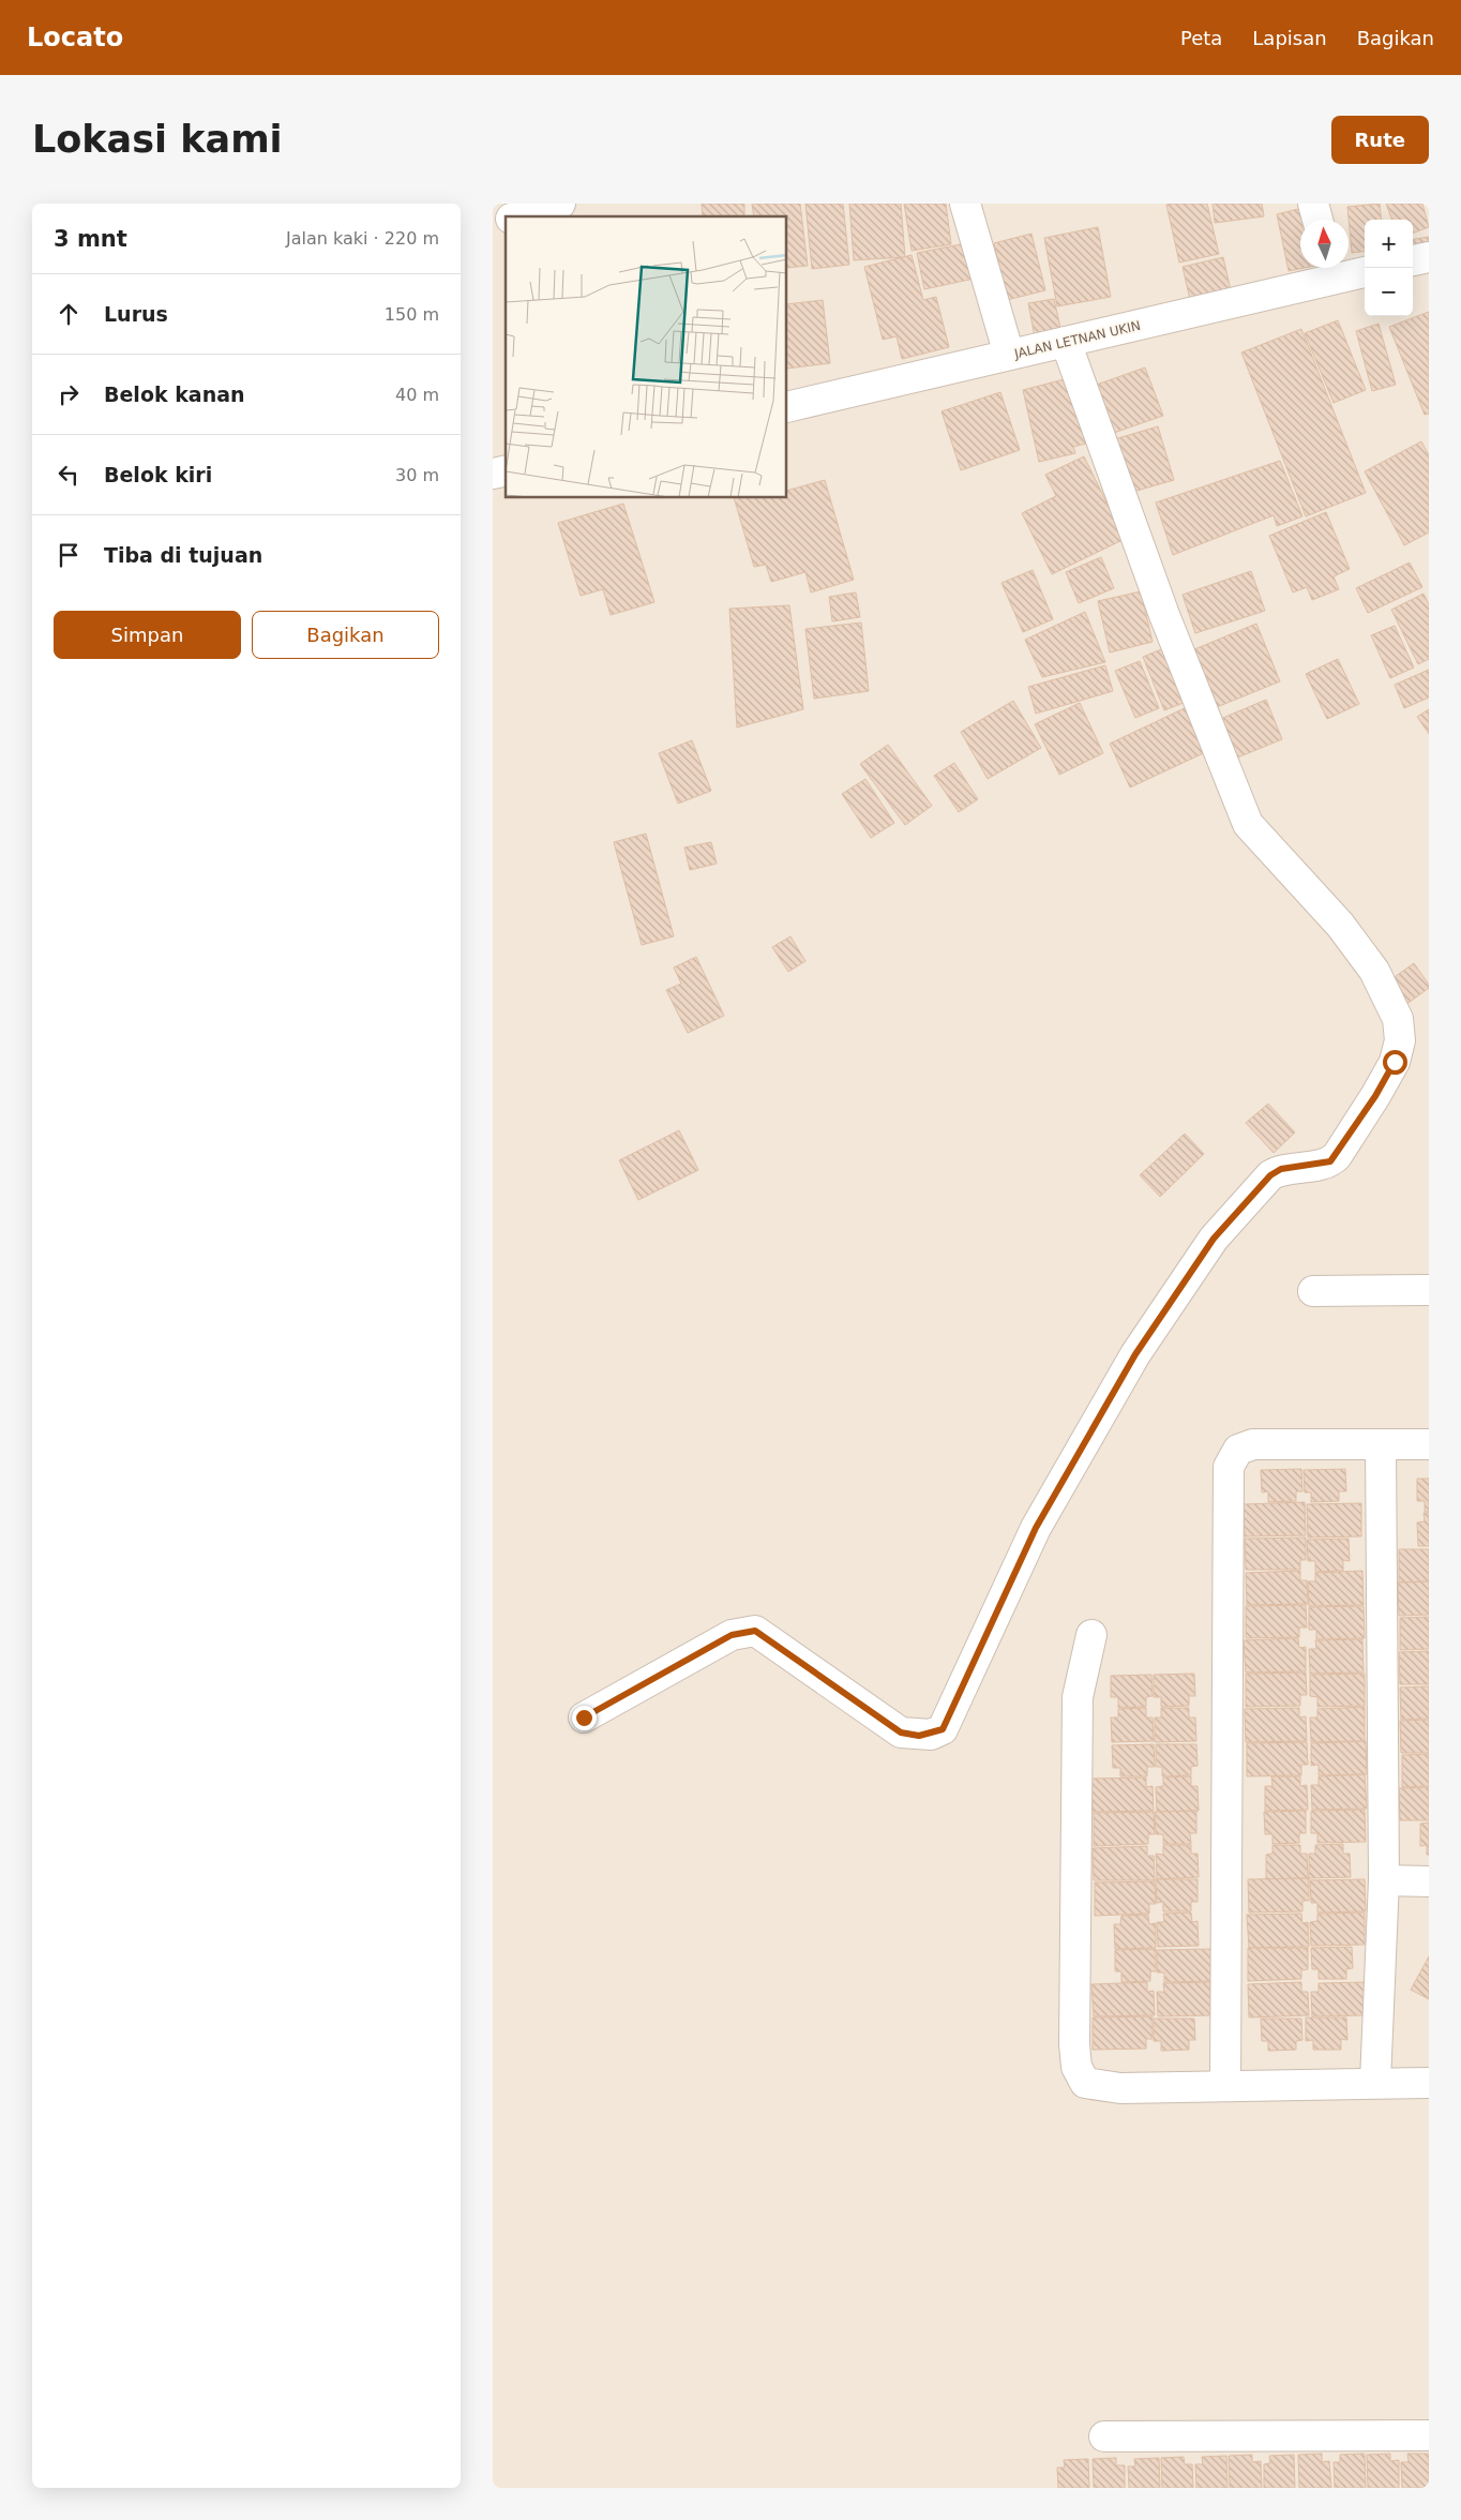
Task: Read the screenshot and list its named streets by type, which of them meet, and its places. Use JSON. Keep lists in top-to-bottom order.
{
  "streets": {
    "street": ["JALAN LETNAN UKIN"]
  },
  "north": "top",
  "page": {
    "header": "Locato",
    "nav": ["Peta", "Lapisan", "Bagikan"],
    "buttons": [
      "Rute",
      ["Simpan", "Bagikan"]
    ],
    "title": "Lokasi kami",
    "heading": ["3 mnt", "Jalan kaki · 220 m"],
    "map_buttons": ["+", "−"],
    "list": [
      ["Lurus", "150 m"],
      ["Belok kanan", "40 m"],
      ["Belok kiri", "30 m"],
      "Tiba di tujuan"
    ]
  }
}
